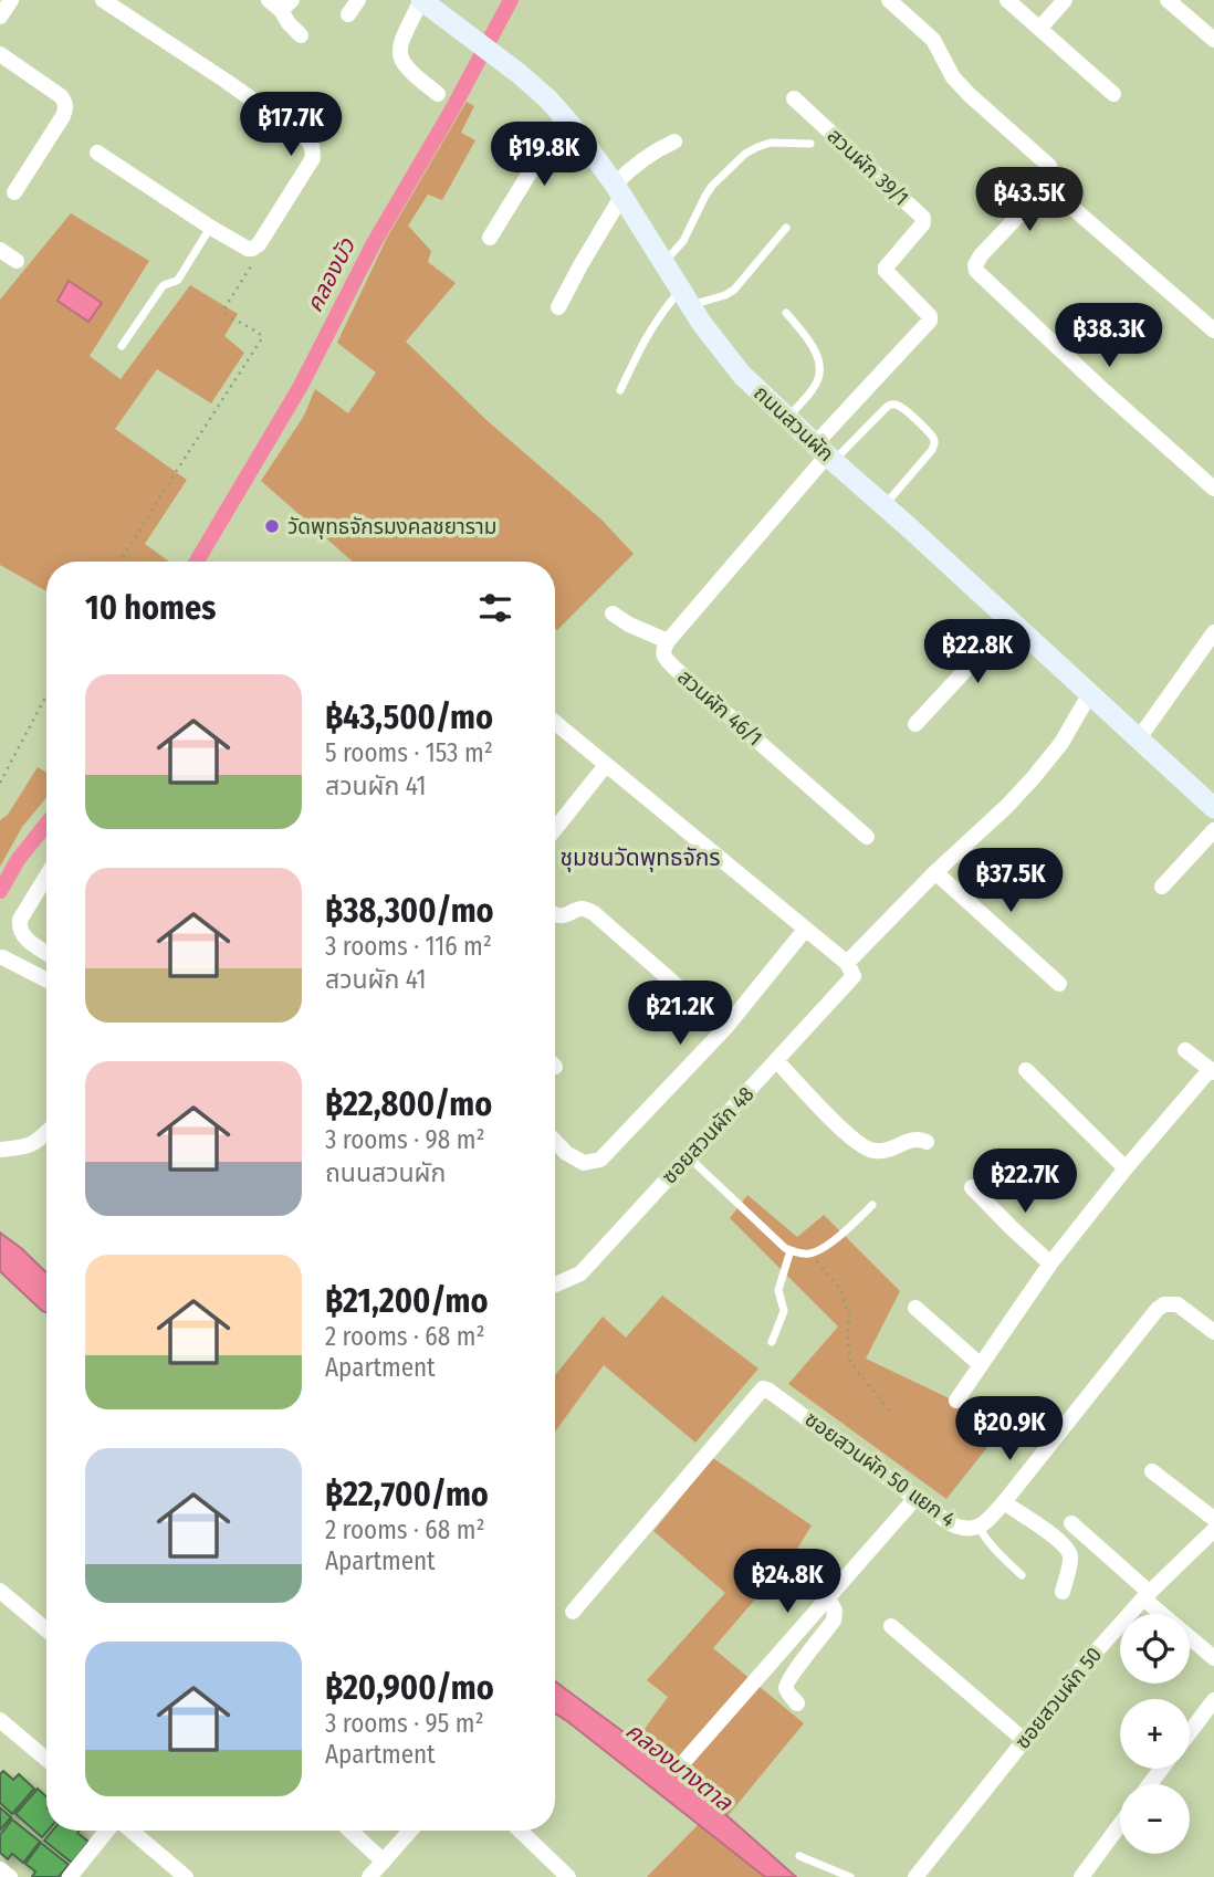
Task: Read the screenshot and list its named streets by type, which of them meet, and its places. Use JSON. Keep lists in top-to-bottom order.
{
  "streets": {
    "street": [
      "สวนผัก 39/1",
      "ถนนสวนผัก",
      "สวนผัก 46/1",
      "ซอยสวนผัก 48",
      "ซอยสวนผัก 50 แยก 4",
      "ซอยสวนผัก 50"
    ]
  },
  "crossings": [
    ["สวนผัก 39/1", "ถนนสวนผัก"],
    ["สวนผัก 39/1", "สวนผัก 46/1"],
    ["ถนนสวนผัก", "สวนผัก 46/1"],
    ["ถนนสวนผัก", "ซอยสวนผัก 48"]
  ],
  "districts": ["ชุมชนวัดพุทธจักร"],
  "water": ["คลองบัว", "คลองบางตาล"],
  "places": ["วัดพุทธจักรมงคลชยาราม"],
  "page": {
    "price": [
      "฿17.7K",
      "฿19.8K",
      "฿43.5K",
      "฿38.3K",
      "฿22.8K",
      "฿37.5K",
      "฿21.2K",
      "฿22.7K",
      "฿20.9K",
      "฿24.8K"
    ],
    "heading": "10 homes",
    "list": [
      {
        "name": "฿43,500/mo",
        "note": "5 rooms · 153 m² · สวนผัก 41"
      },
      {
        "name": "฿38,300/mo",
        "note": "3 rooms · 116 m² · สวนผัก 41"
      },
      {
        "name": "฿22,800/mo",
        "note": "3 rooms · 98 m² · ถนนสวนผัก"
      },
      {
        "name": "฿21,200/mo",
        "note": "2 rooms · 68 m² · Apartment"
      },
      {
        "name": "฿22,700/mo",
        "note": "2 rooms · 68 m² · Apartment"
      },
      {
        "name": "฿20,900/mo",
        "note": "3 rooms · 95 m² · Apartment"
      }
    ],
    "map_buttons": ["+", "−"]
  }
}
